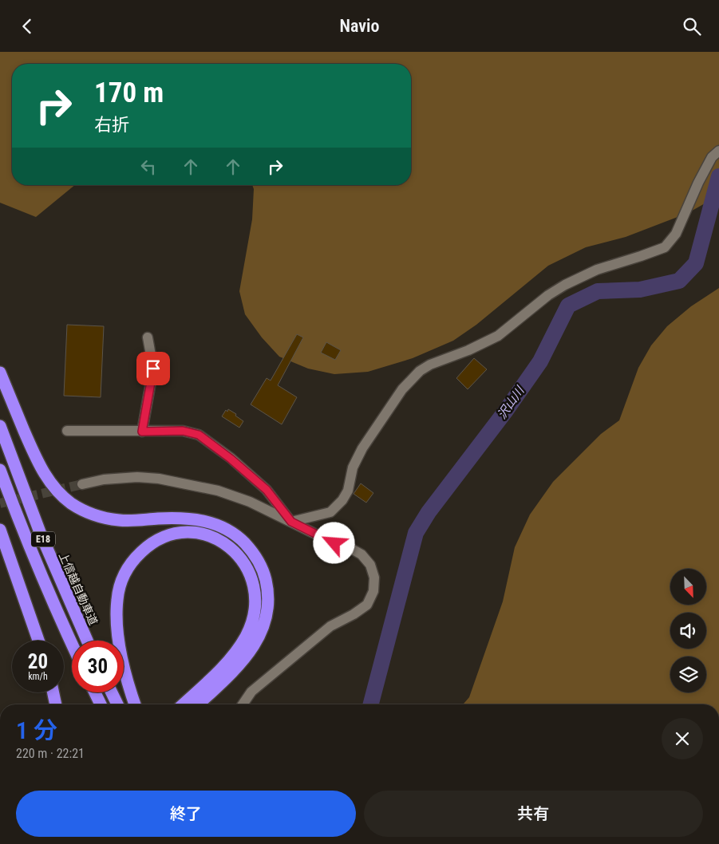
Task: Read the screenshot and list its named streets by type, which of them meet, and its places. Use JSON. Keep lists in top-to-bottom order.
{
  "streets": {
    "highway": ["E18", "上信越自動車道"]
  },
  "water": ["沢山川"],
  "north": "bottom right",
  "page": {
    "header": "Navio",
    "turn": ["170 m", "右折"],
    "speed": "20 km/h",
    "limit": "30",
    "heading": ["1 分", "220 m · 22:21"],
    "buttons": ["終了", "共有"]
  }
}
